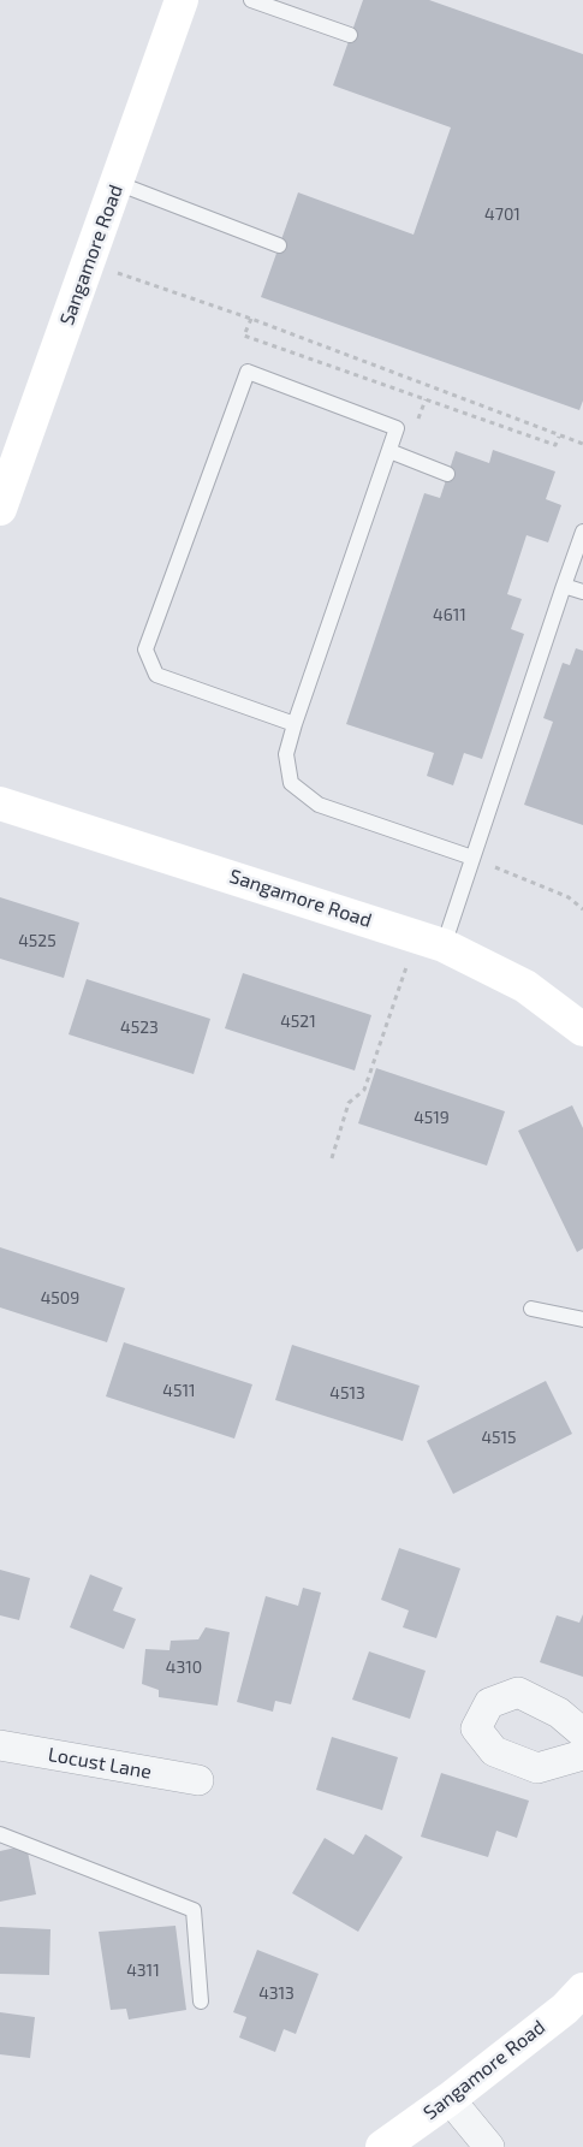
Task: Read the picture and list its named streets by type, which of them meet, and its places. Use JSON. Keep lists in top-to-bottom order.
{
  "streets": {
    "street": ["Sangamore Road", "Locust Lane"]
  },
  "house_numbers": [
    "4701",
    "4611",
    "4525",
    "4521",
    "4523",
    "4519",
    "4509",
    "4511",
    "4513",
    "4515",
    "4310",
    "4311",
    "4313"
  ]
}
